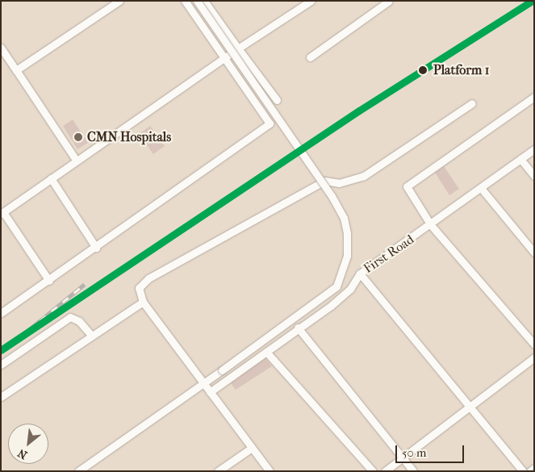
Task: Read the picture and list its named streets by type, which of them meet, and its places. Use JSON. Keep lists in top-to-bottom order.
{
  "streets": {
    "street": ["First Road"]
  },
  "places": ["Platform 1", "CMN Hospitals"],
  "scale_bar": "50 m",
  "north": "bottom left"
}
